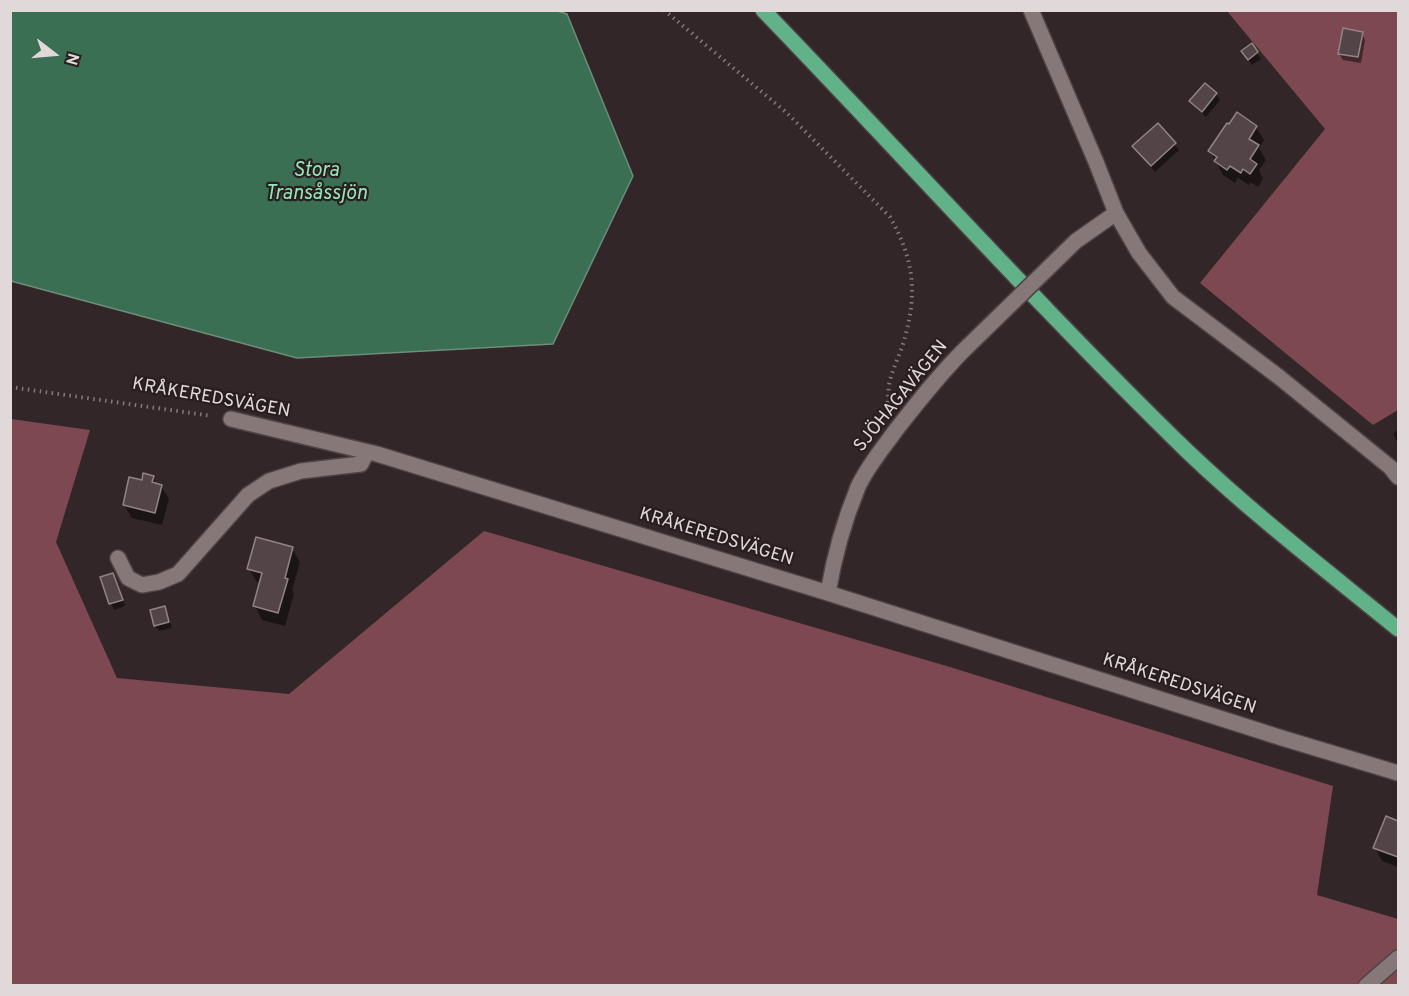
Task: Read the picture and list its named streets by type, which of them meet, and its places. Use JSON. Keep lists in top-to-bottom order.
{
  "streets": {
    "street": ["SJÖHAGAVÄGEN", "KRÅKEREDSVÄGEN"]
  },
  "crossings": [
    ["SJÖHAGAVÄGEN", "KRÅKEREDSVÄGEN"]
  ],
  "water": ["Stora Transåssjön"],
  "north": "right"
}
